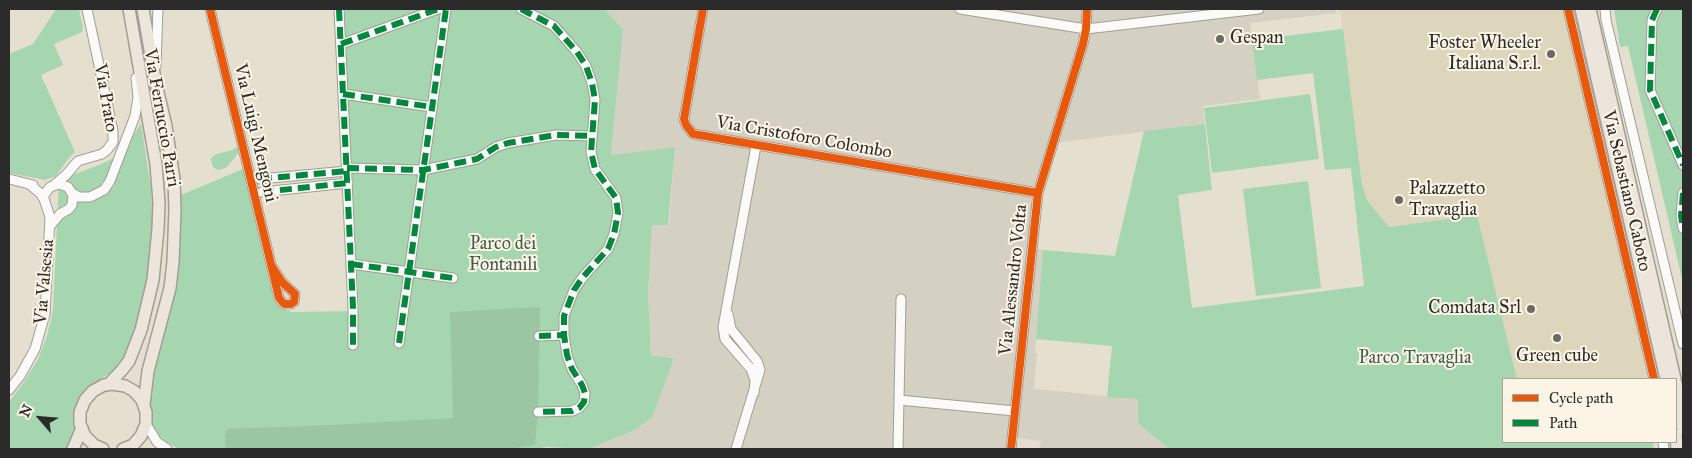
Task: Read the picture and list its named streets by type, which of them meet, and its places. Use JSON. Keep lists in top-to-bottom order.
{
  "streets": {
    "main road": ["Via Ferruccio Parri"],
    "street": [
      "Via Prato",
      "Via Luigi Mengoni",
      "Via Cristoforo Colombo",
      "Via Sebastiano Caboto",
      "Via Alessandro Volta",
      "Via Valsesia"
    ]
  },
  "crossings": [
    ["Via Prato", "Via Valsesia"],
    ["Via Cristoforo Colombo", "Via Alessandro Volta"]
  ],
  "parks": ["Parco dei Fontanili", "Parco Travaglia"],
  "places": [
    "Gespan",
    "Foster Wheeler Italiana S.r.l.",
    "Palazzetto Travaglia",
    "Comdata Srl",
    "Green cube"
  ],
  "legend": ["Cycle path", "Path"],
  "north": "top left"
}
